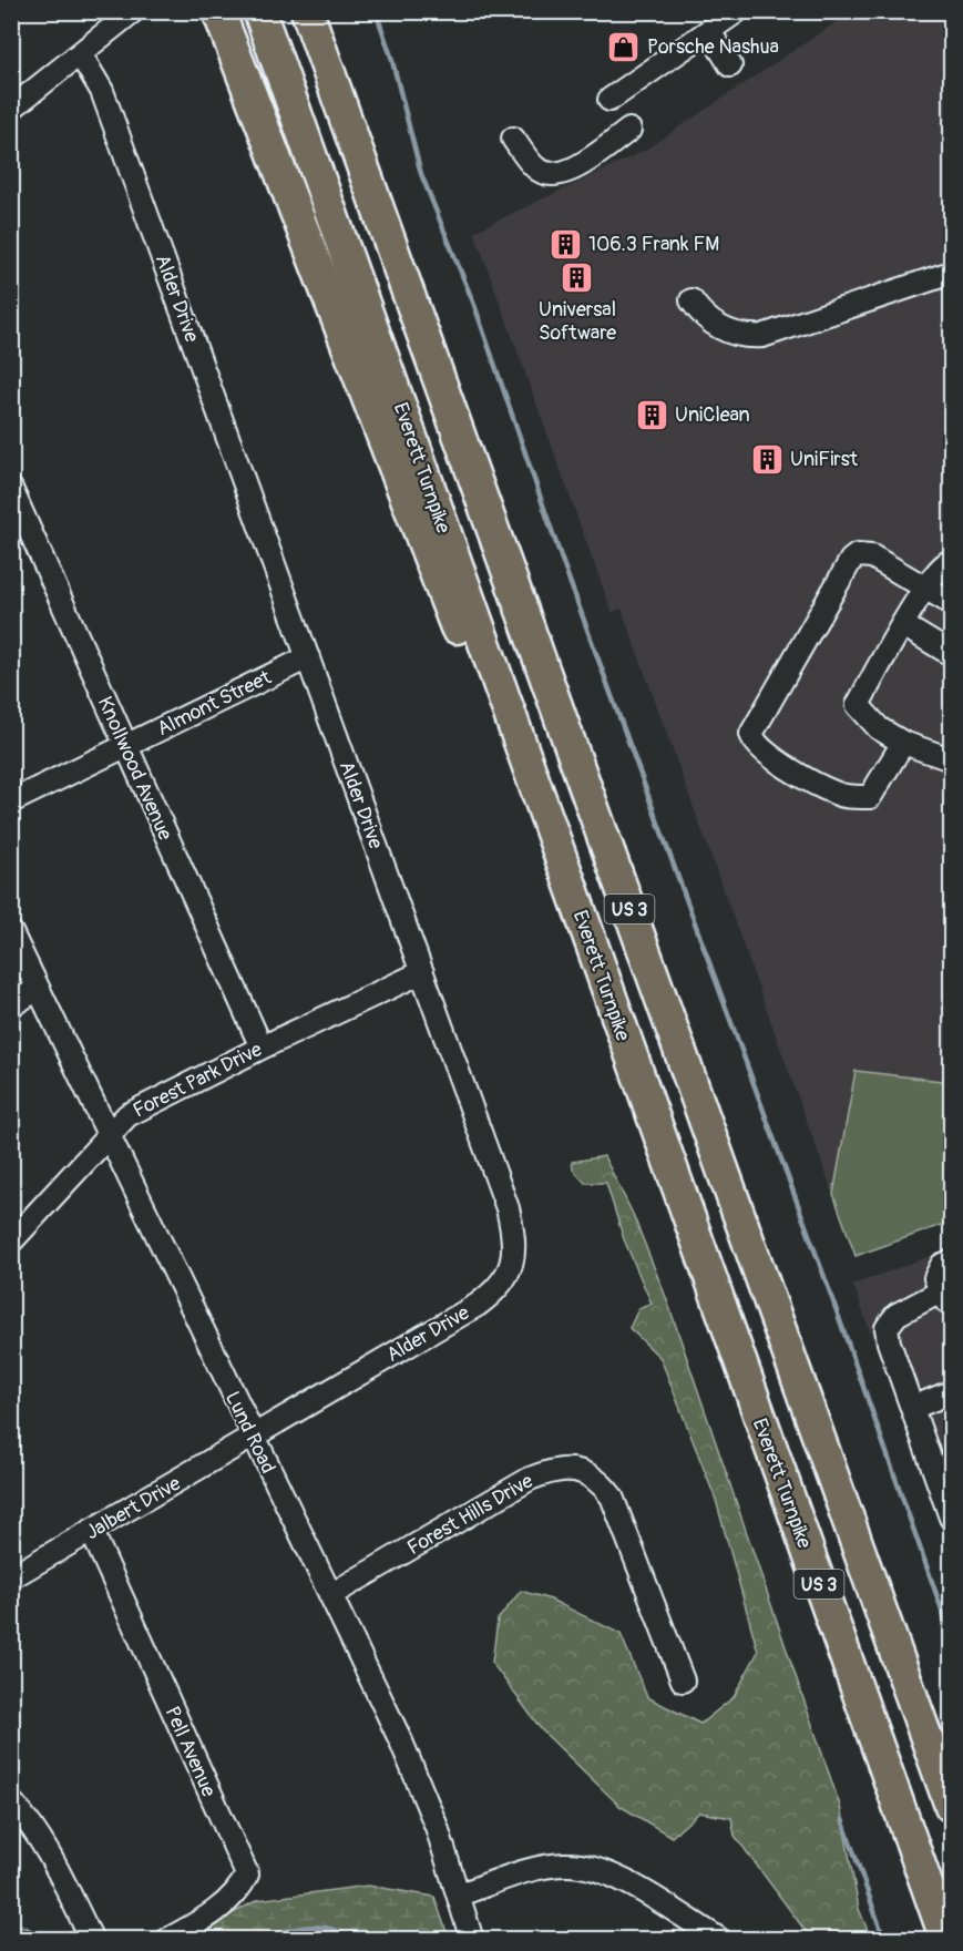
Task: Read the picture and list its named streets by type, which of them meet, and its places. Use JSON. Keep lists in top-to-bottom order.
{
  "streets": {
    "highway": ["Everett Turnpike", "US 3"],
    "street": [
      "Alder Drive",
      "Almont Street",
      "Knollwood Avenue",
      "Forest Park Drive",
      "Lund Road",
      "Jalbert Drive",
      "Forest Hills Drive",
      "Pell Avenue"
    ]
  },
  "crossings": [
    ["Alder Drive", "Almont Street"],
    ["Alder Drive", "Forest Park Drive"],
    ["Alder Drive", "Lund Road"],
    ["Alder Drive", "Jalbert Drive"],
    ["Almont Street", "Knollwood Avenue"],
    ["Knollwood Avenue", "Forest Park Drive"],
    ["Forest Park Drive", "Lund Road"],
    ["Lund Road", "Jalbert Drive"],
    ["Lund Road", "Forest Hills Drive"],
    ["Jalbert Drive", "Pell Avenue"]
  ],
  "places": {
    "shop": ["Porsche Nashua"],
    "building": [
      "106.3 Frank FM",
      "Universal Software",
      "UniClean",
      "UniFirst"
    ]
  }
}
